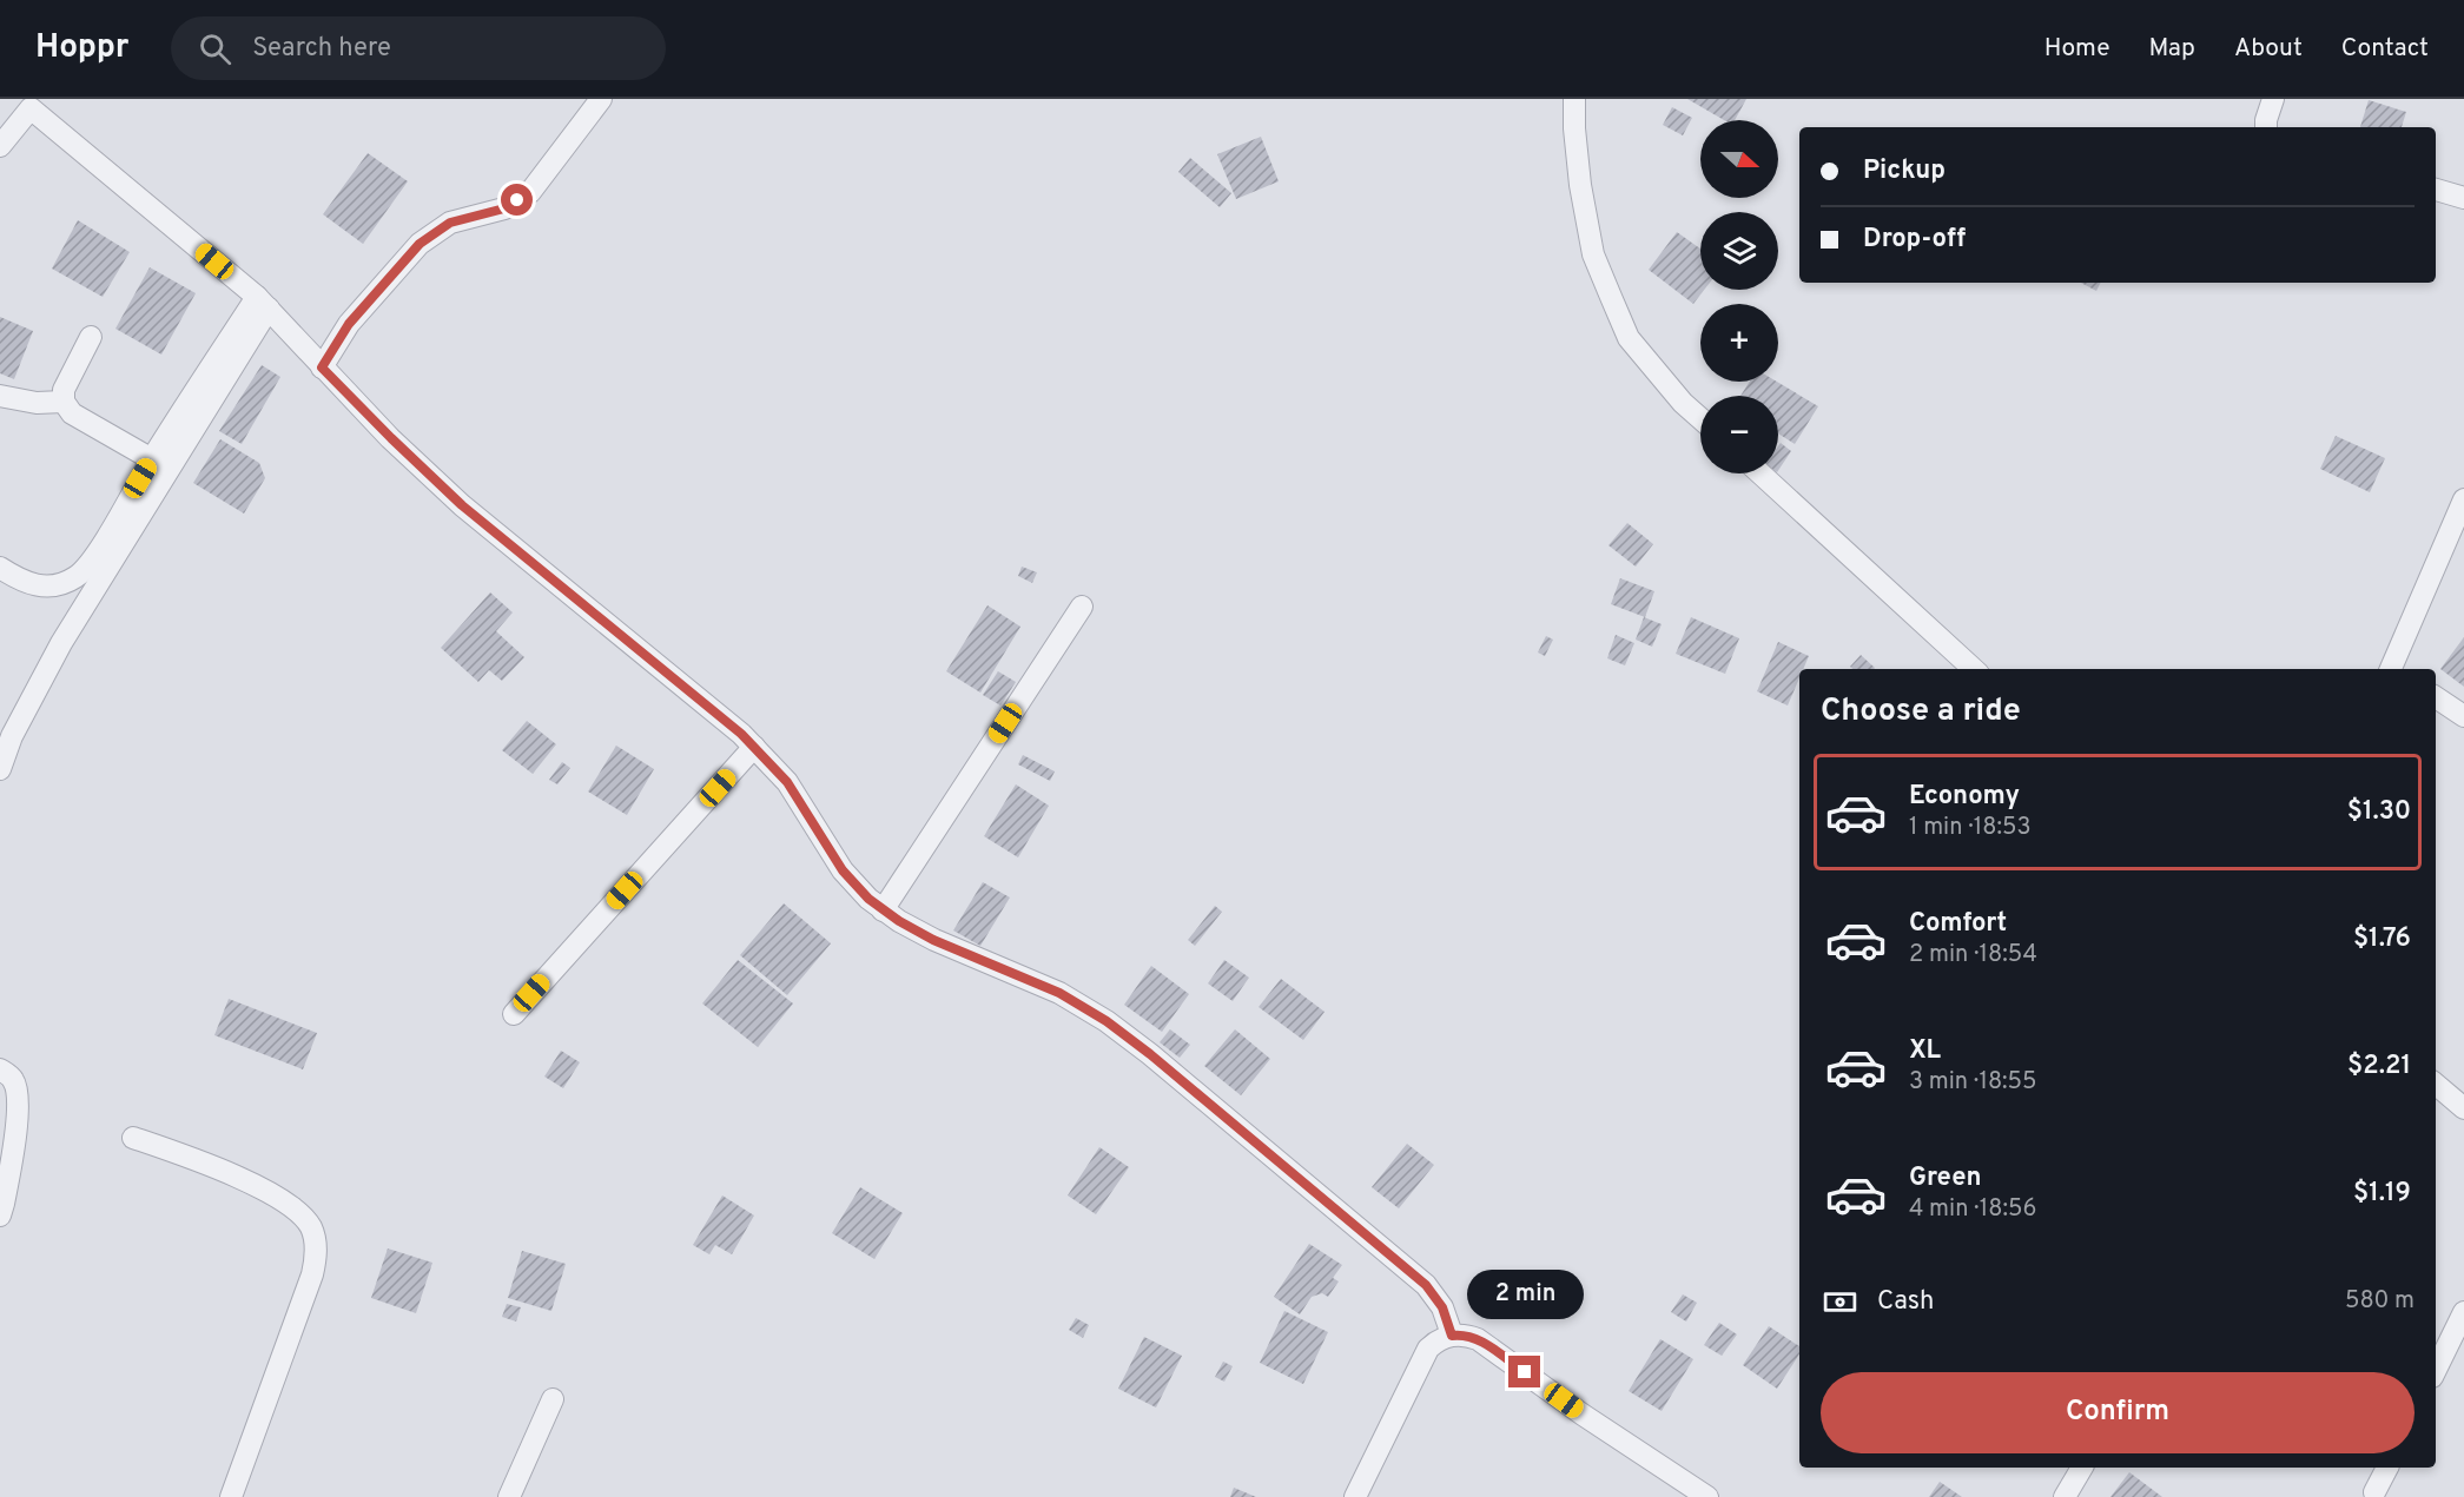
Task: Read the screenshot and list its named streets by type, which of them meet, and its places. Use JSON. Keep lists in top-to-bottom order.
{
  "north": "right",
  "page": {
    "header": "Hoppr",
    "search": "Search here",
    "nav": [
      "Home",
      "Map",
      "About",
      "Contact"
    ],
    "map_buttons": ["+", "−"],
    "banner": ["Pickup", "Drop-off"],
    "heading": "Choose a ride",
    "list": [
      {
        "name": "Economy",
        "note": "1 min · 18:53",
        "value": "$1.30"
      },
      {
        "name": "Comfort",
        "note": "2 min · 18:54",
        "value": "$1.76"
      },
      {
        "name": "XL",
        "note": "3 min · 18:55",
        "value": "$2.21"
      },
      {
        "name": "Green",
        "note": "4 min · 18:56",
        "value": "$1.19"
      }
    ],
    "pay": ["Cash", "580 m"],
    "bubble": "2 min",
    "buttons": "Confirm"
  }
}
